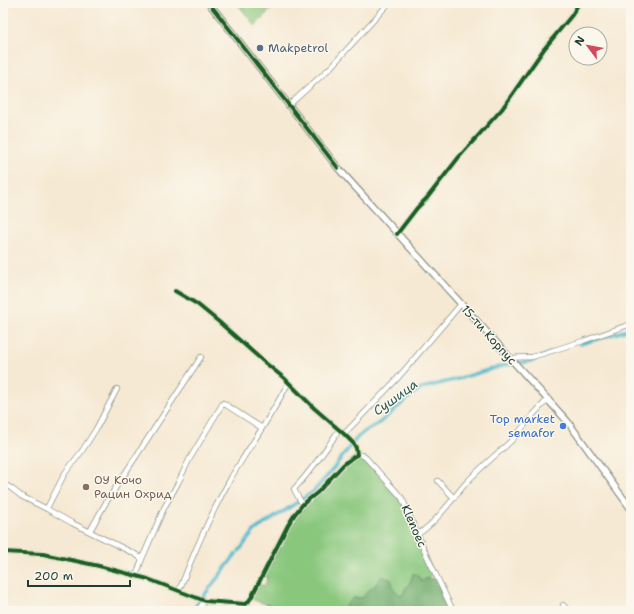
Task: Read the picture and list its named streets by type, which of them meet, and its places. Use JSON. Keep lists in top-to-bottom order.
{
  "streets": {
    "main road": ["15-ти Корпус"],
    "street": ["Klenoec"]
  },
  "water": ["Сушица"],
  "places": ["Makpetrol", "Top market semafor", "ОУ Кочо Рацин Охрид"],
  "scale_bar": "200 m",
  "north": "top left"
}
